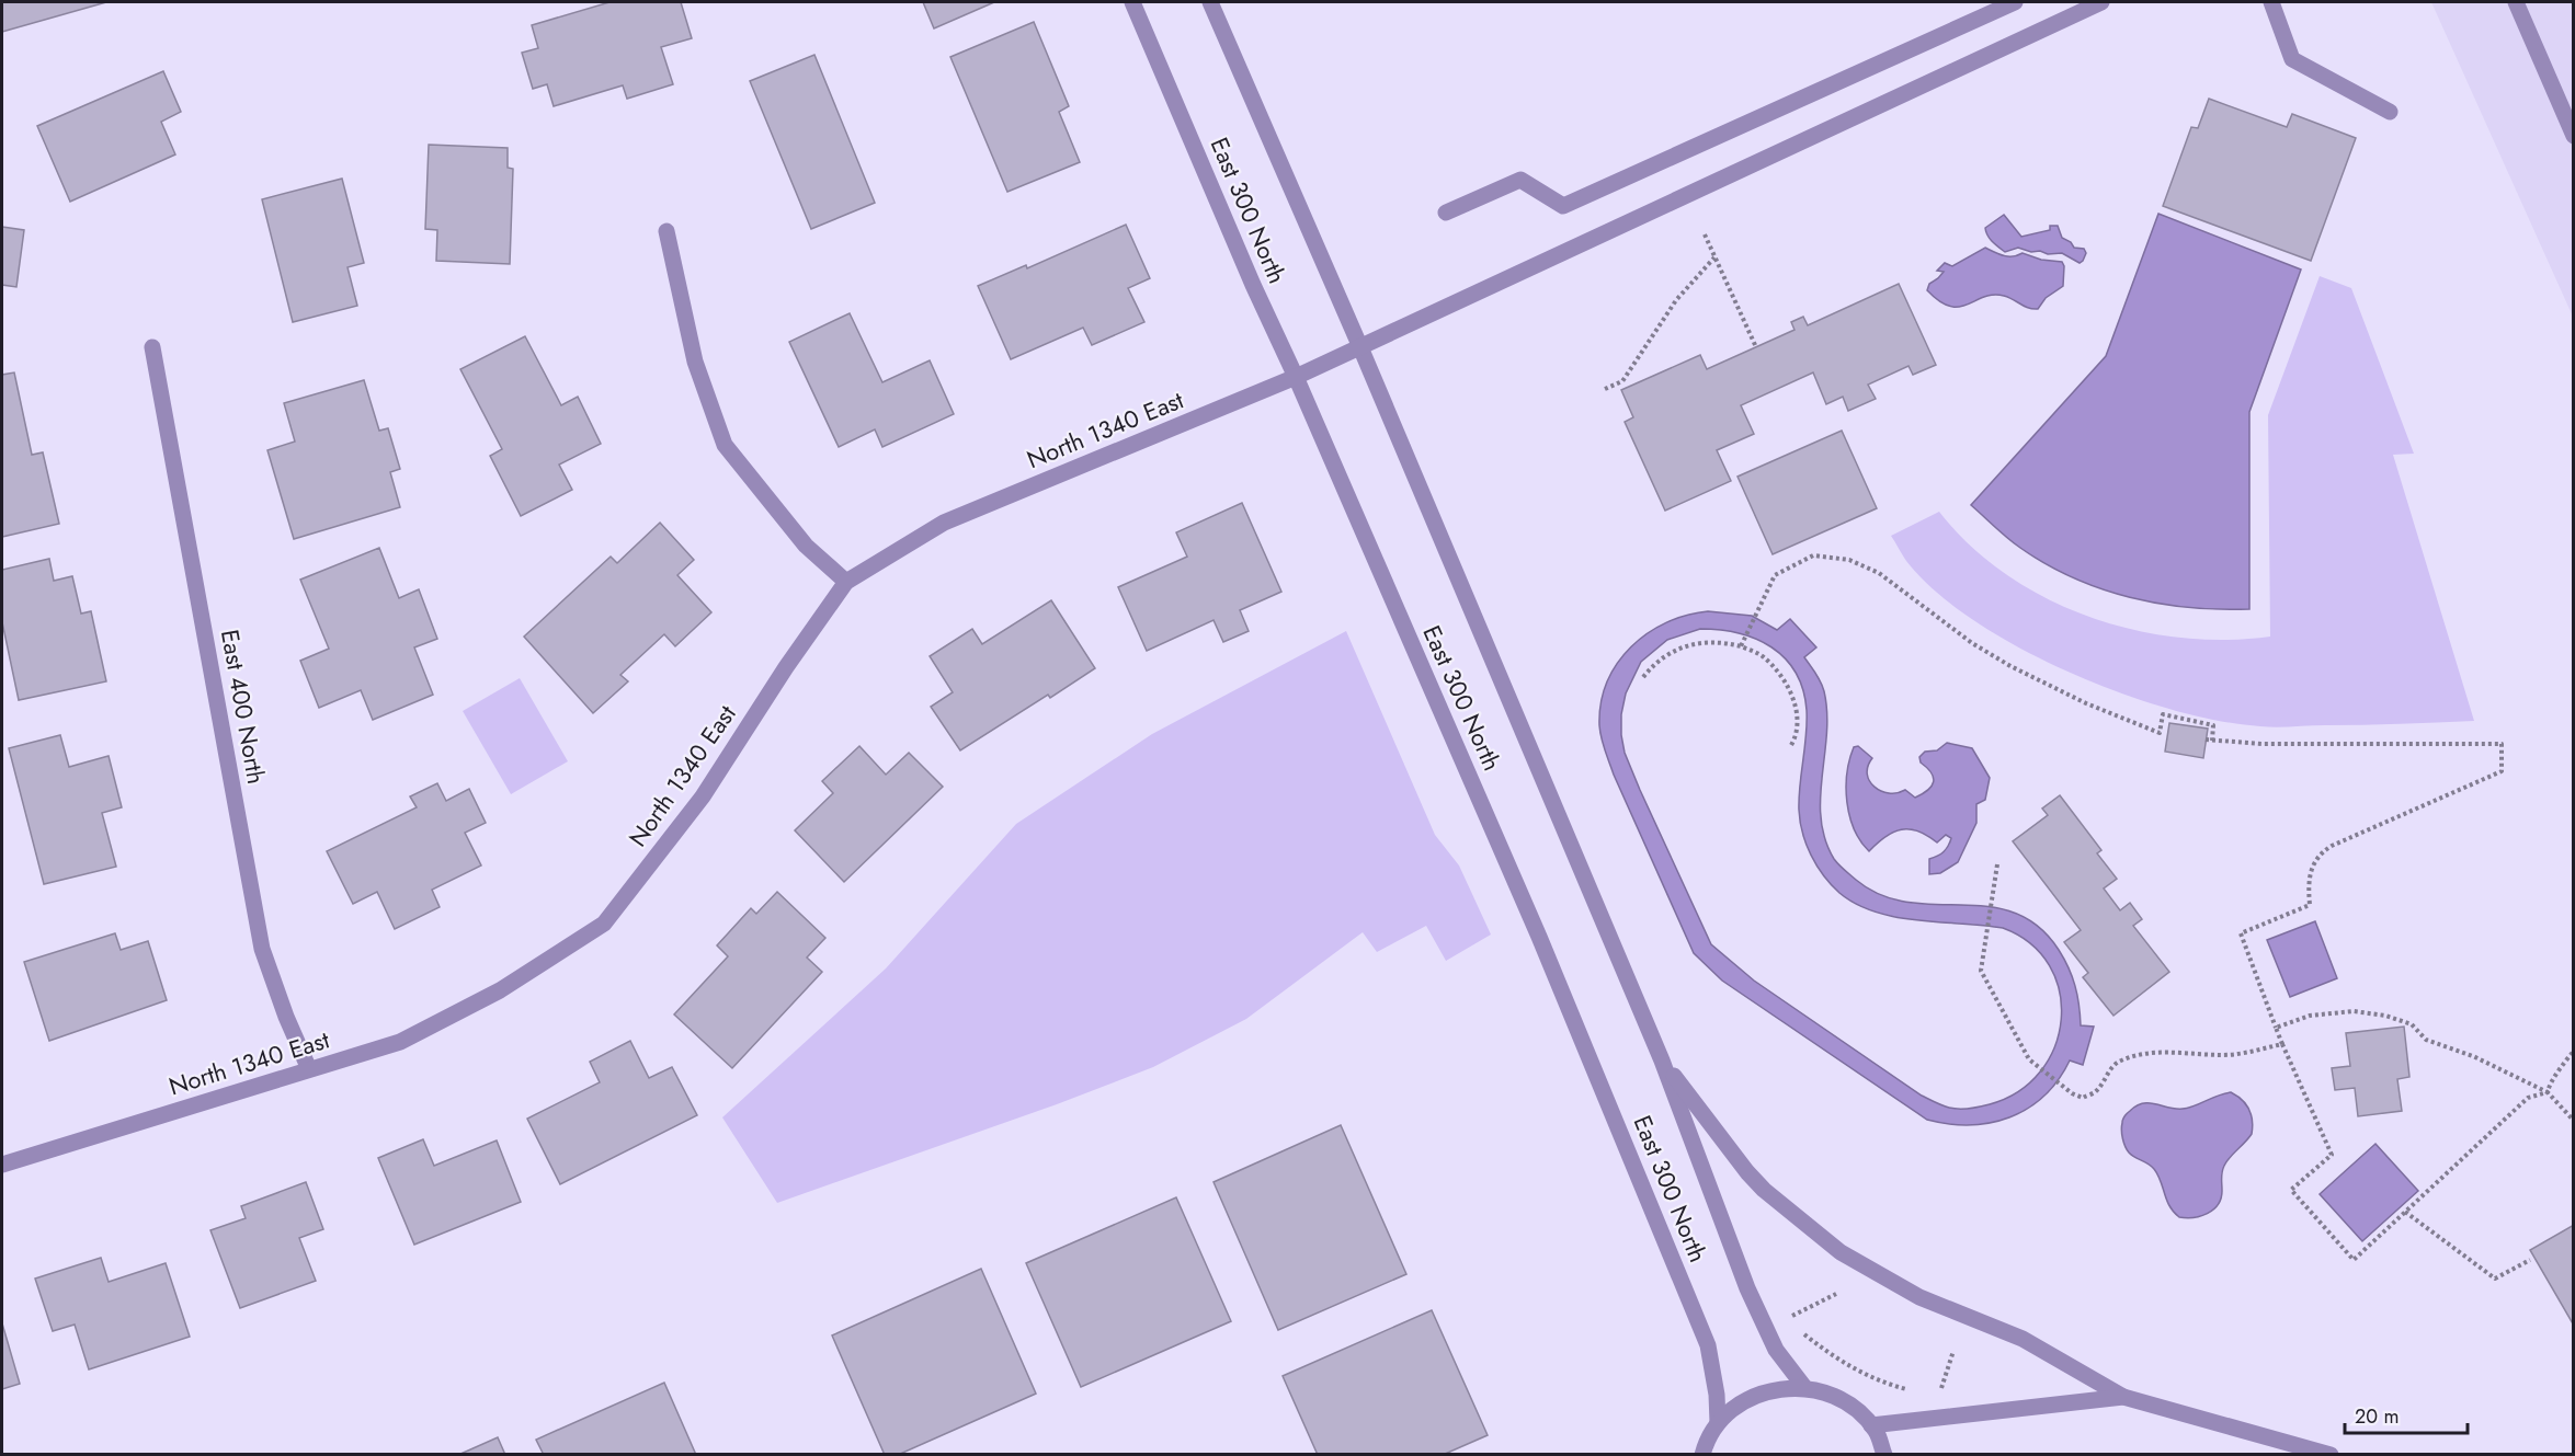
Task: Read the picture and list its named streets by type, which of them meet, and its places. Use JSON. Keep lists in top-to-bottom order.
{
  "streets": {
    "street": ["East 300 North", "North 1340 East", "East 400 North"]
  },
  "crossings": [
    ["East 300 North", "North 1340 East"],
    ["North 1340 East", "East 400 North"]
  ],
  "scale_bar": "20 m"
}
